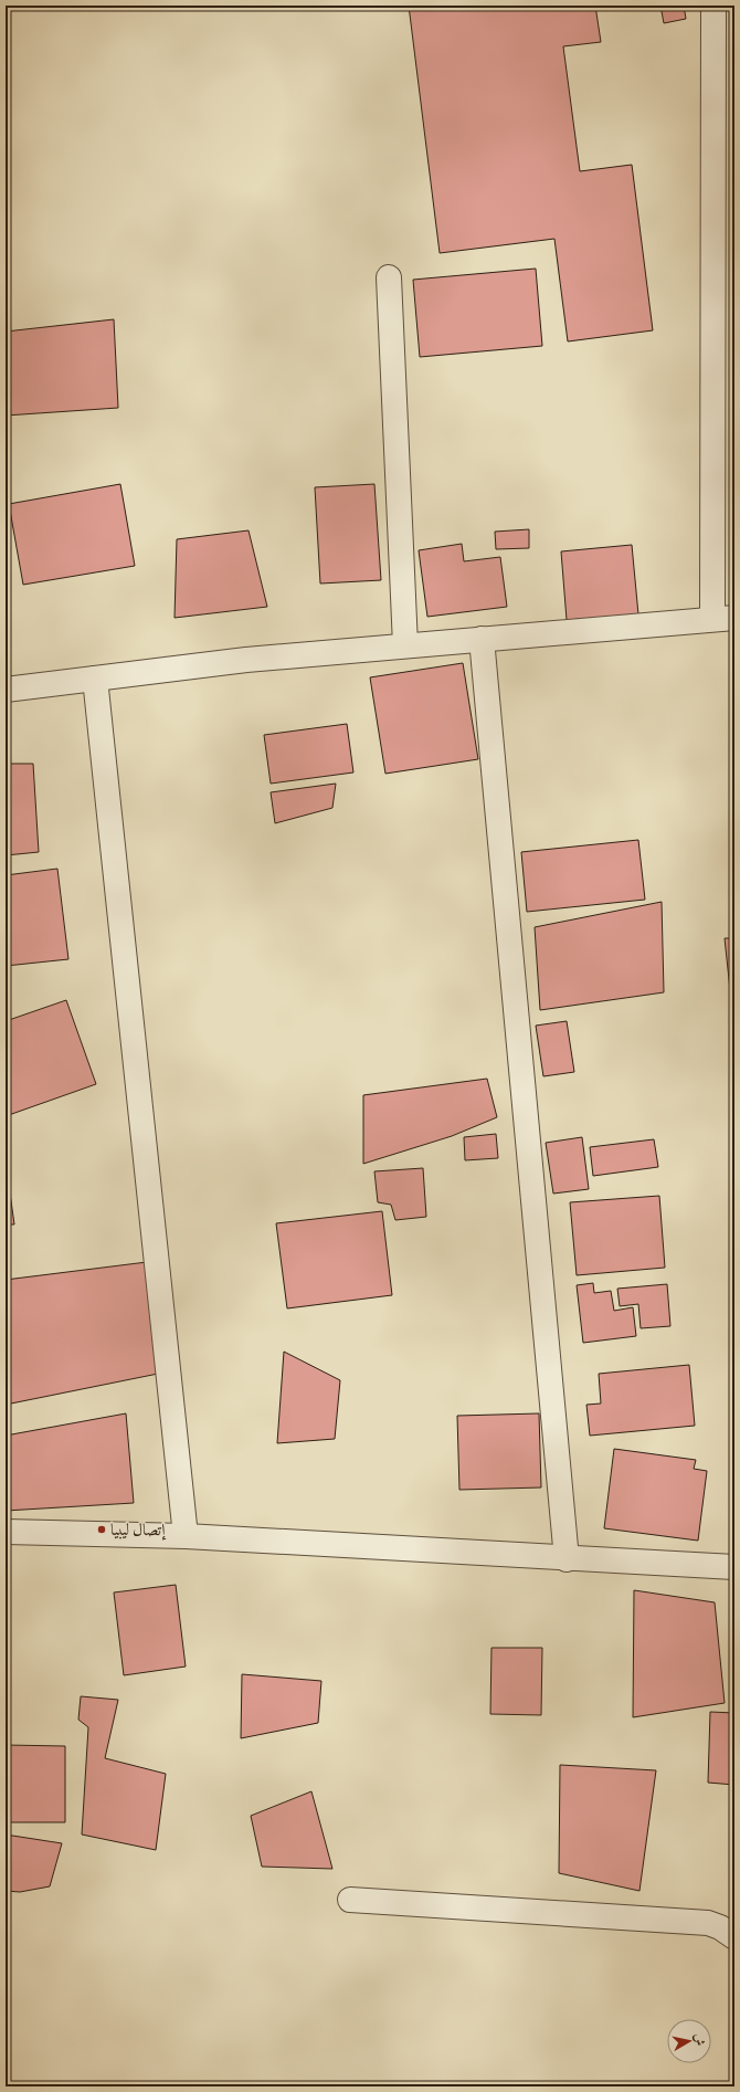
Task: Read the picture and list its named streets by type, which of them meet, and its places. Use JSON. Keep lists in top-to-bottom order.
{
  "places": ["إتصال ليبيا"],
  "north": "right"
}
